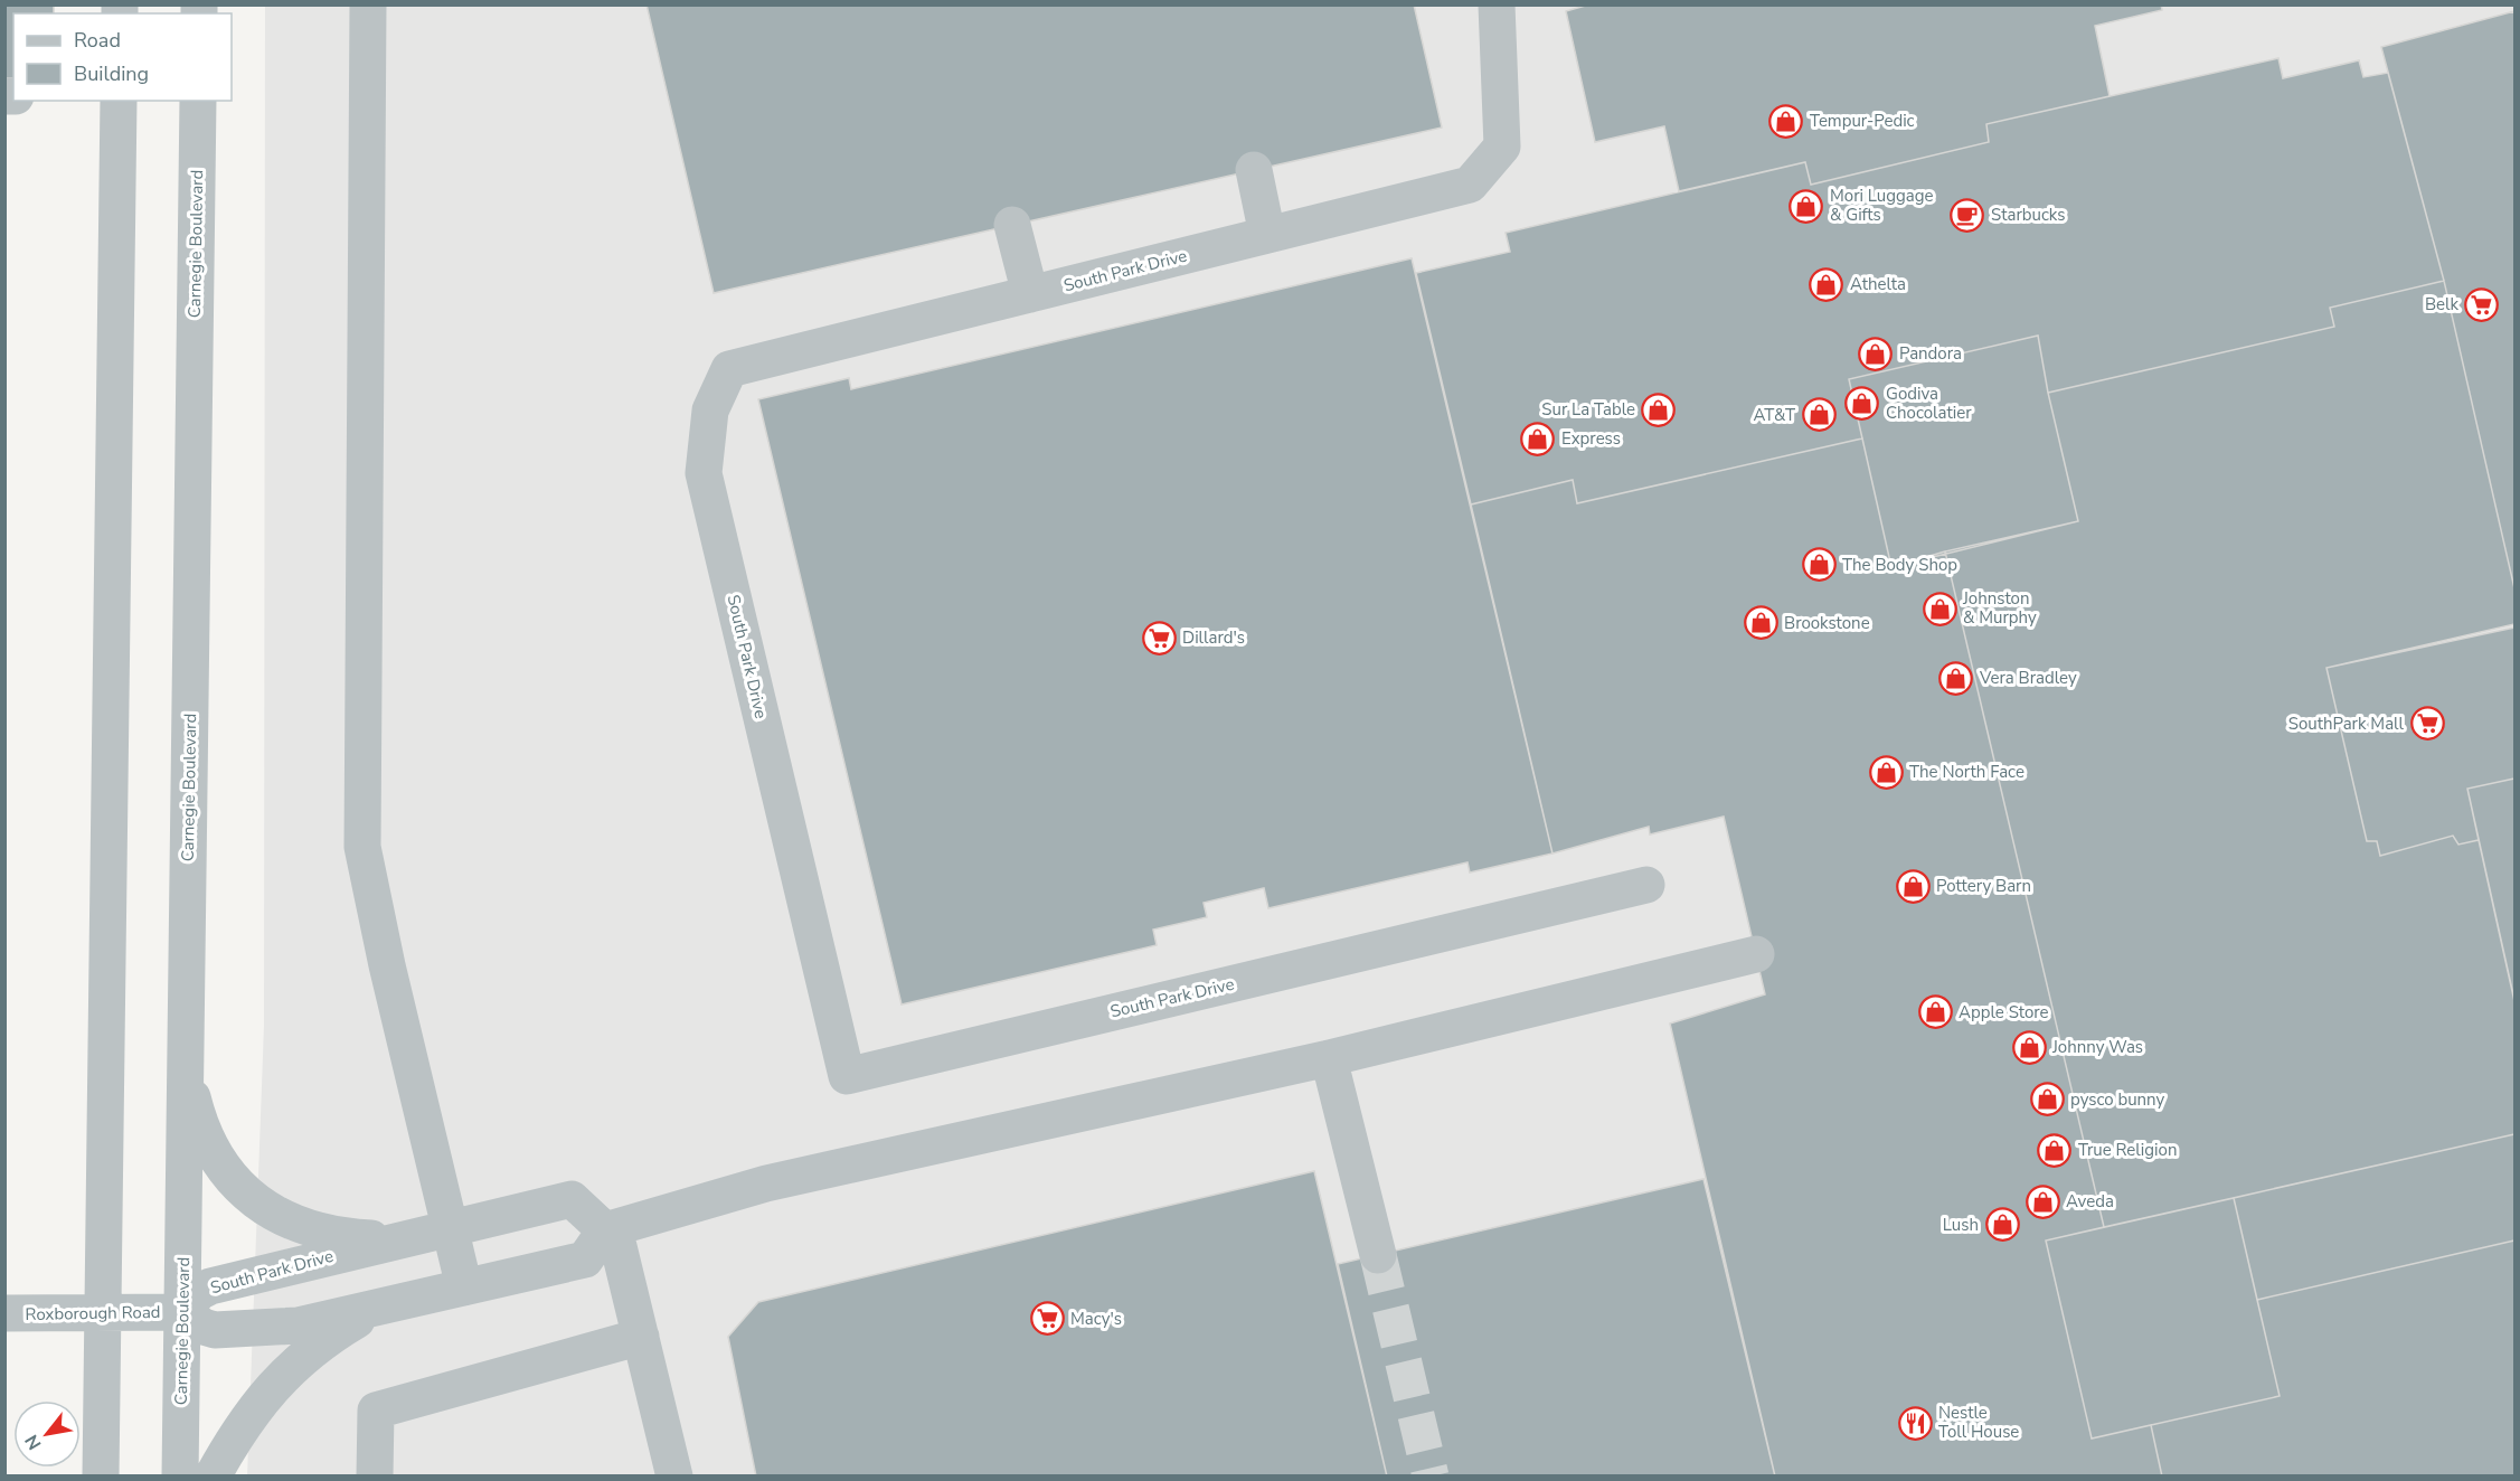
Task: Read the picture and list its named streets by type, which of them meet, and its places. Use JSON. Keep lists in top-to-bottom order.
{
  "streets": {
    "street": ["Carnegie Boulevard", "South Park Drive", "Roxborough Road"]
  },
  "crossings": [
    ["Carnegie Boulevard", "South Park Drive"],
    ["Carnegie Boulevard", "Roxborough Road"],
    ["South Park Drive", "Roxborough Road"]
  ],
  "places": {
    "shop": [
      "Tempur-Pedic",
      "Mori Luggage & Gifts",
      "Athelta",
      "Pandora",
      "Godiva Chocolatier",
      "Sur La Table",
      "AT&T",
      "Express",
      "The Body Shop",
      "Johnston & Murphy",
      "Brookstone",
      "Vera Bradley",
      "The North Face",
      "Pottery Barn",
      "Apple Store",
      "Johnny Was",
      "pysco bunny",
      "True Religion",
      "Aveda",
      "Lush"
    ],
    "cafe": ["Starbucks"],
    "supermarket": [
      "Belk",
      "Dillard's",
      "SouthPark Mall",
      "Macy's"
    ],
    "restaurant": ["Nestle Toll House"]
  },
  "legend": ["Road", "Building"],
  "north": "bottom left"
}
